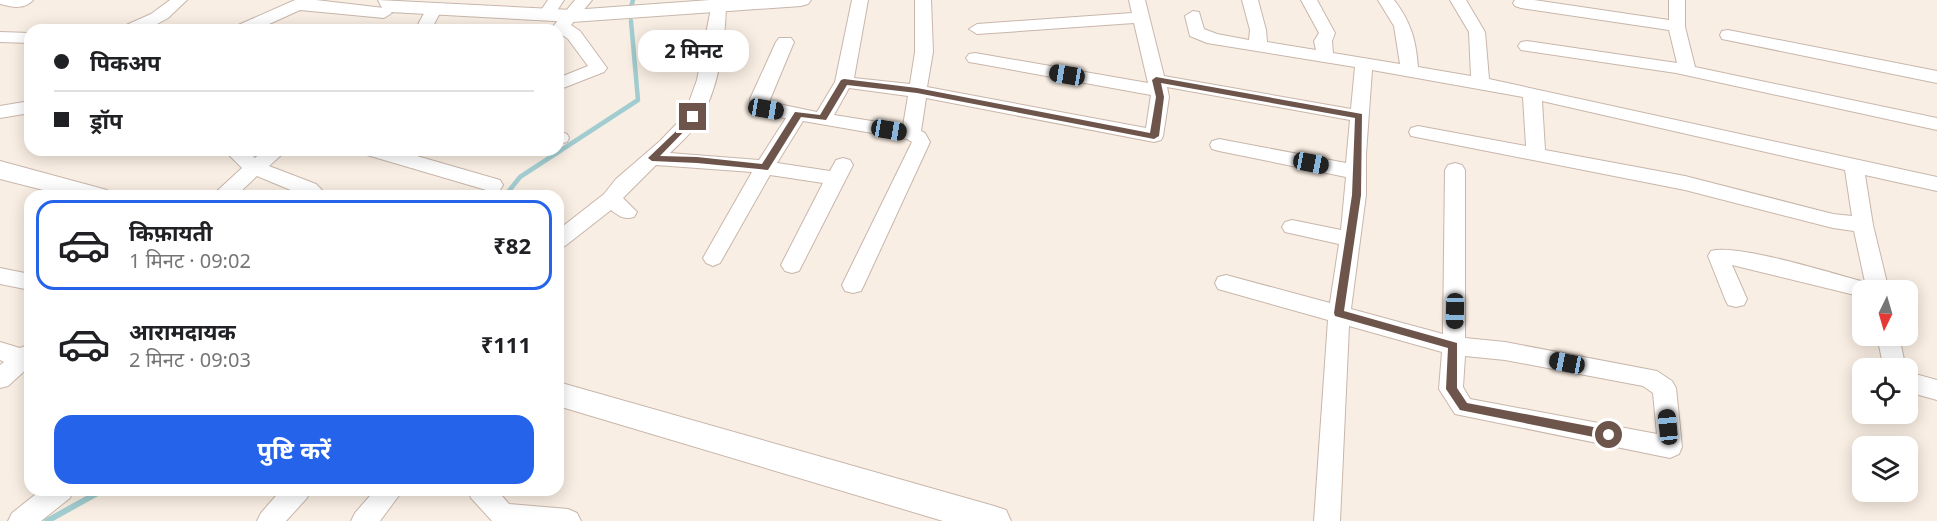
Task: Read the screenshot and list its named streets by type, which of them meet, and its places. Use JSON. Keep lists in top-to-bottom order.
{
  "north": "bottom",
  "page": {
    "banner": ["पिकअप", "ड्रॉप"],
    "bubble": "2 मिनट",
    "list": [
      {
        "name": "किफ़ायती",
        "note": "1 मिनट · 09:02",
        "value": "₹82"
      },
      {
        "name": "आरामदायक",
        "note": "2 मिनट · 09:03",
        "value": "₹111"
      }
    ],
    "buttons": "पुष्टि करें"
  }
}
